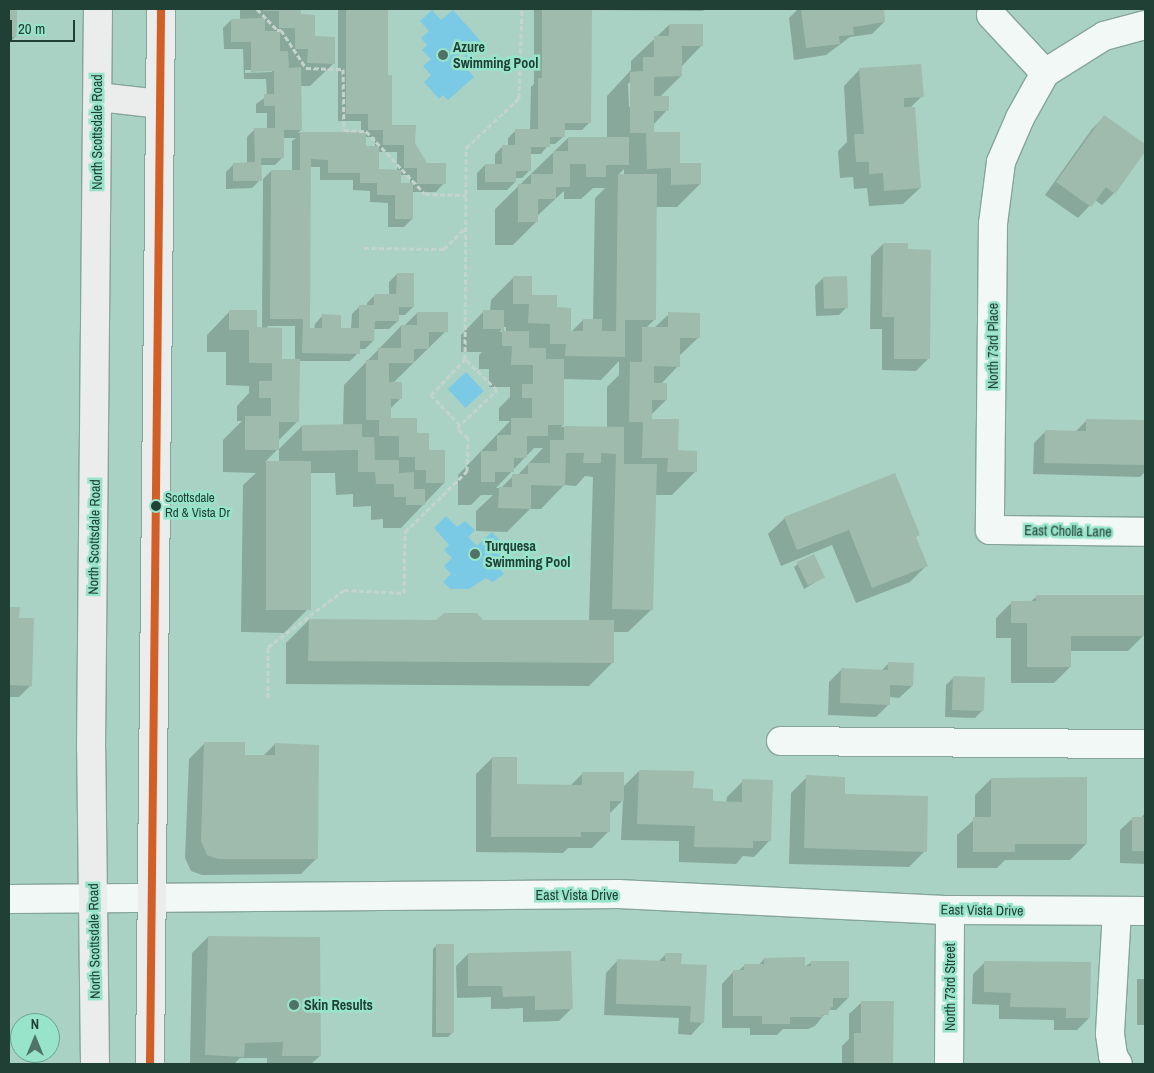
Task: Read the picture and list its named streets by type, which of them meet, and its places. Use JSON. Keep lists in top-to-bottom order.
{
  "streets": {
    "main road": ["North Scottsdale Road"],
    "street": [
      "North 73rd Place",
      "East Cholla Lane",
      "East Vista Drive",
      "North 73rd Street"
    ]
  },
  "crossings": [
    ["North Scottsdale Road", "East Vista Drive"],
    ["North 73rd Place", "East Cholla Lane"],
    ["East Vista Drive", "North 73rd Street"]
  ],
  "places": [
    "Azure Swimming Pool",
    "Scottsdale Rd & Vista Dr",
    "Turquesa Swimming Pool",
    "Skin Results"
  ],
  "scale_bar": "20 m",
  "north": "top"
}
